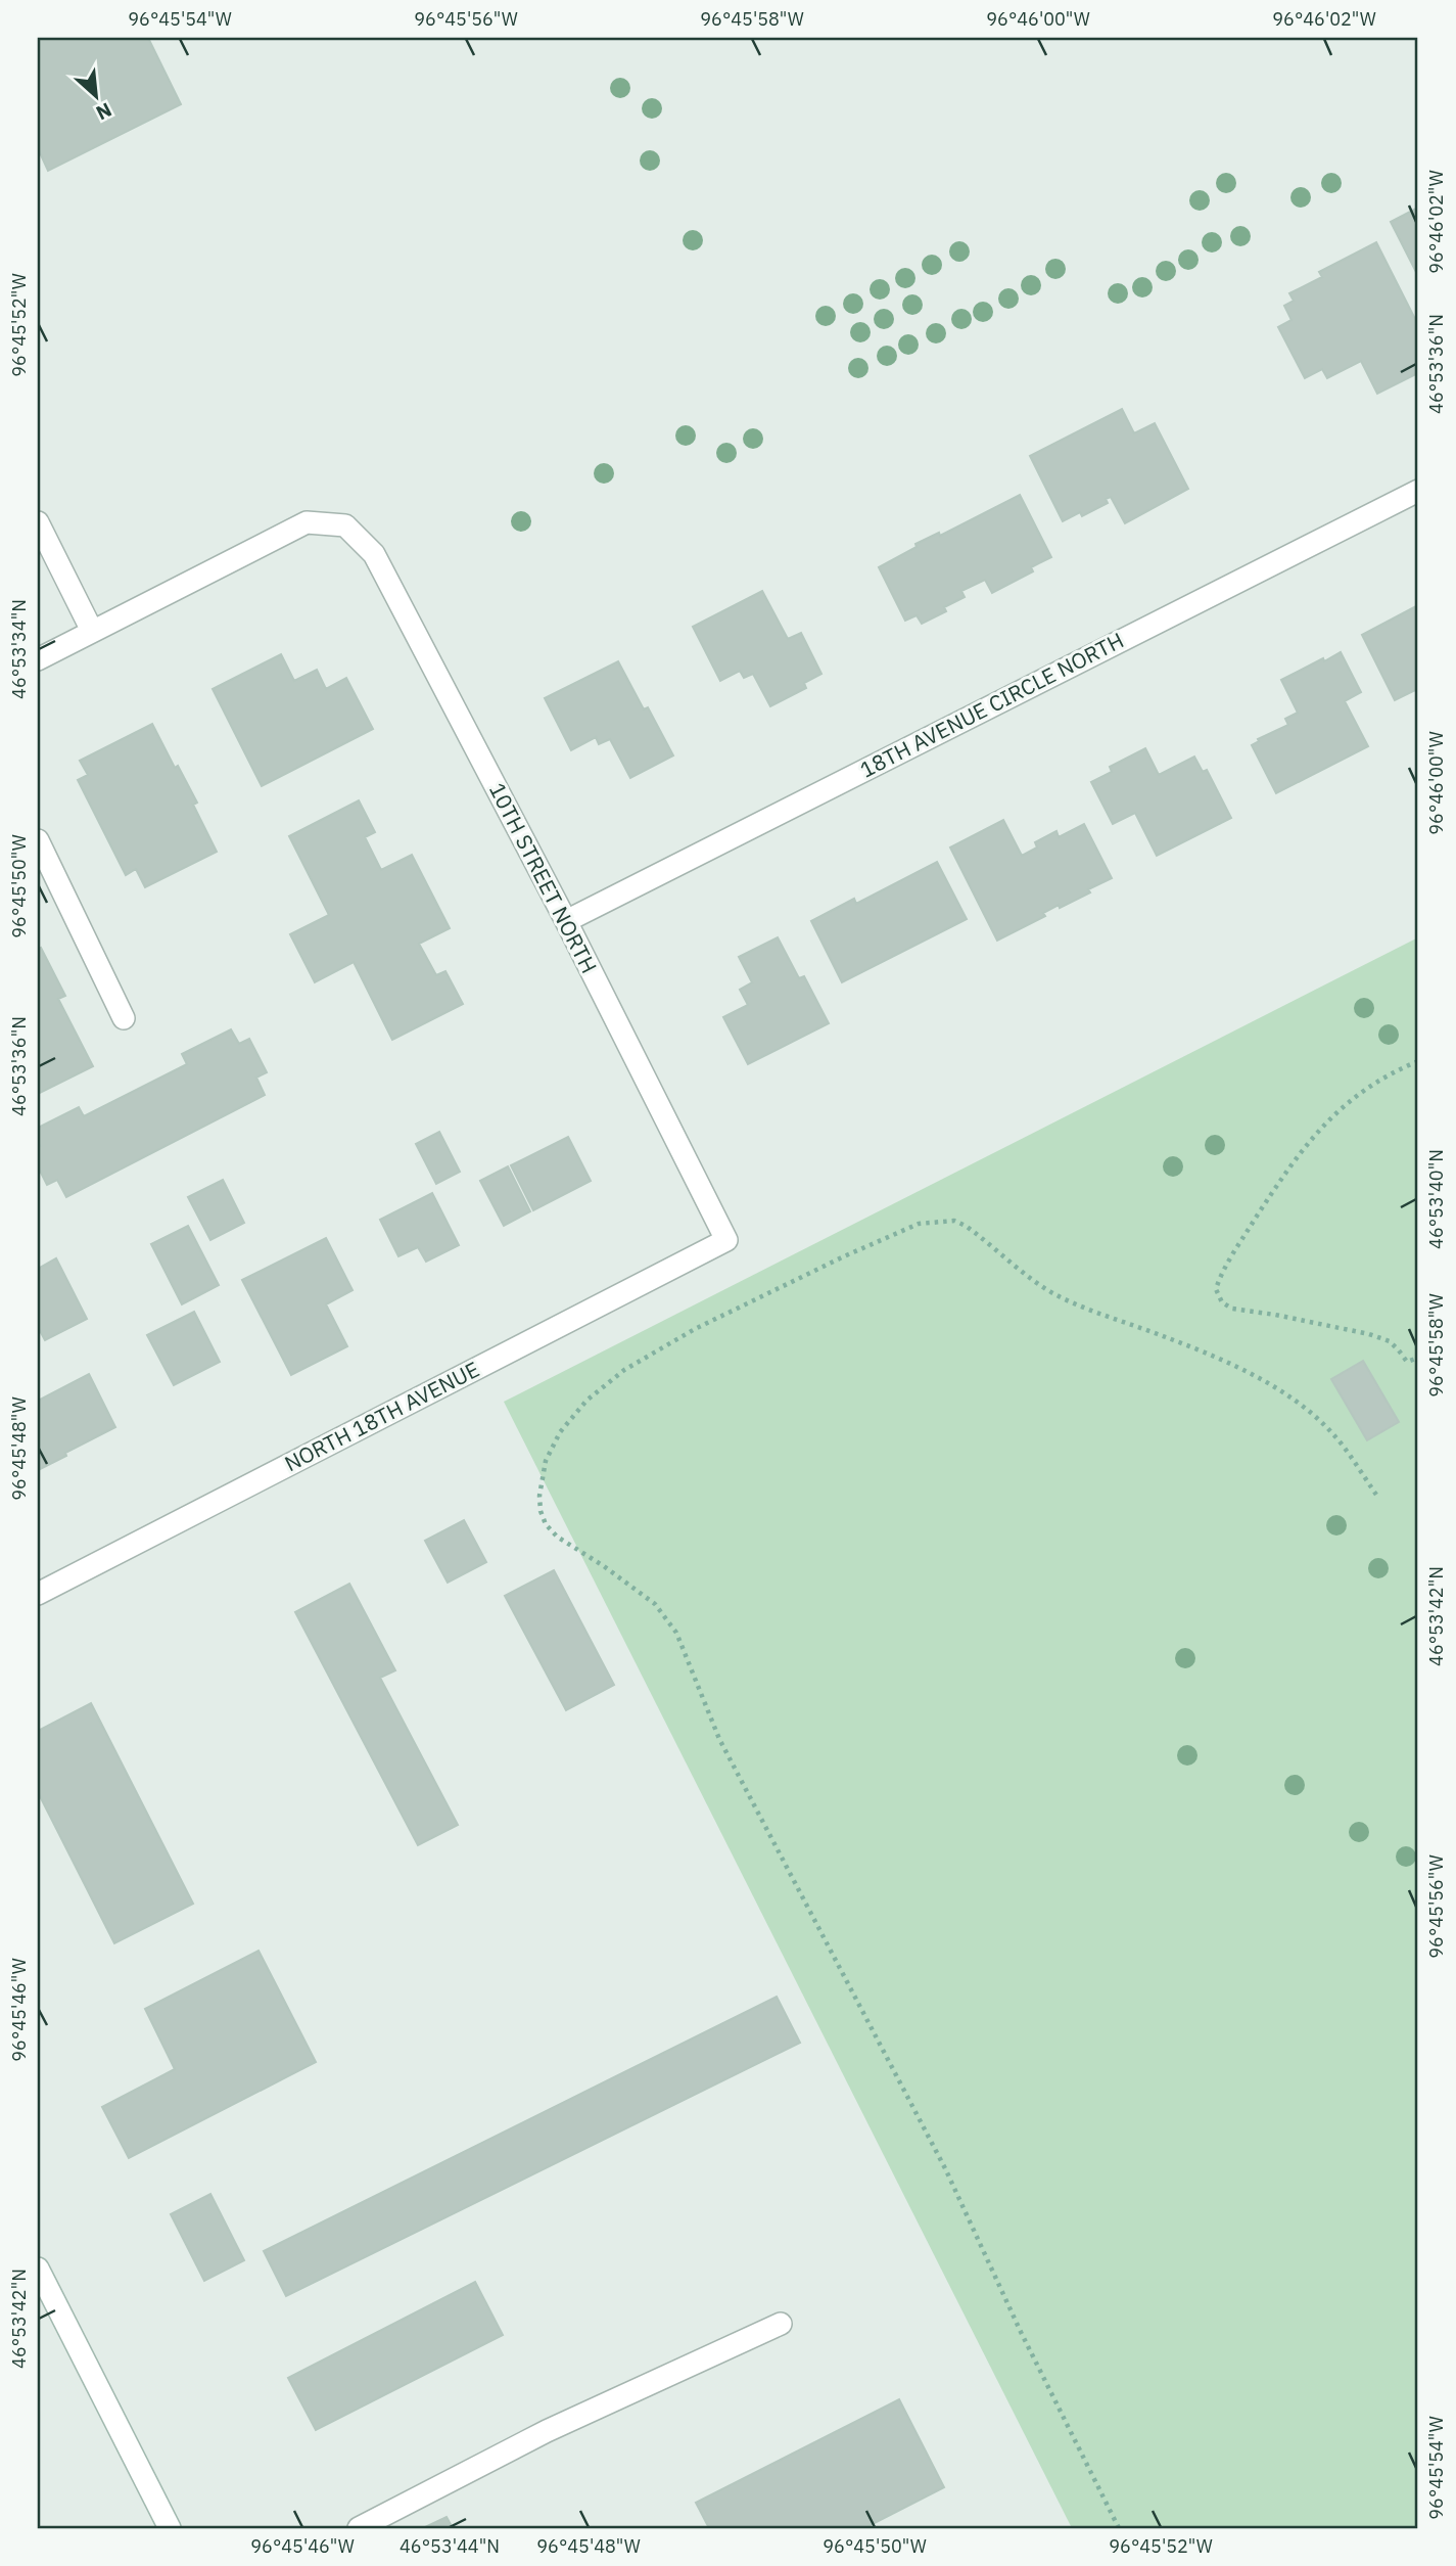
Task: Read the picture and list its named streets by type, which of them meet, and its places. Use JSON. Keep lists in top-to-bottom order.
{
  "streets": {
    "street": ["18TH AVENUE CIRCLE NORTH", "10TH STREET NORTH", "NORTH 18TH AVENUE"]
  },
  "crossings": [
    ["18TH AVENUE CIRCLE NORTH", "10TH STREET NORTH"],
    ["10TH STREET NORTH", "NORTH 18TH AVENUE"]
  ],
  "north": "bottom right",
  "coordinates": [
    "96°45'54\"W",
    "96°45'56\"W",
    "96°45'58\"W",
    "96°46'00\"W",
    "96°46'02\"W",
    "96°45'52\"W",
    "46°53'36\"N",
    "46°53'34\"N",
    "96°45'50\"W",
    "46°53'40\"N",
    "96°45'48\"W",
    "46°53'42\"N",
    "96°45'46\"W",
    "46°53'44\"N"
  ]
}
